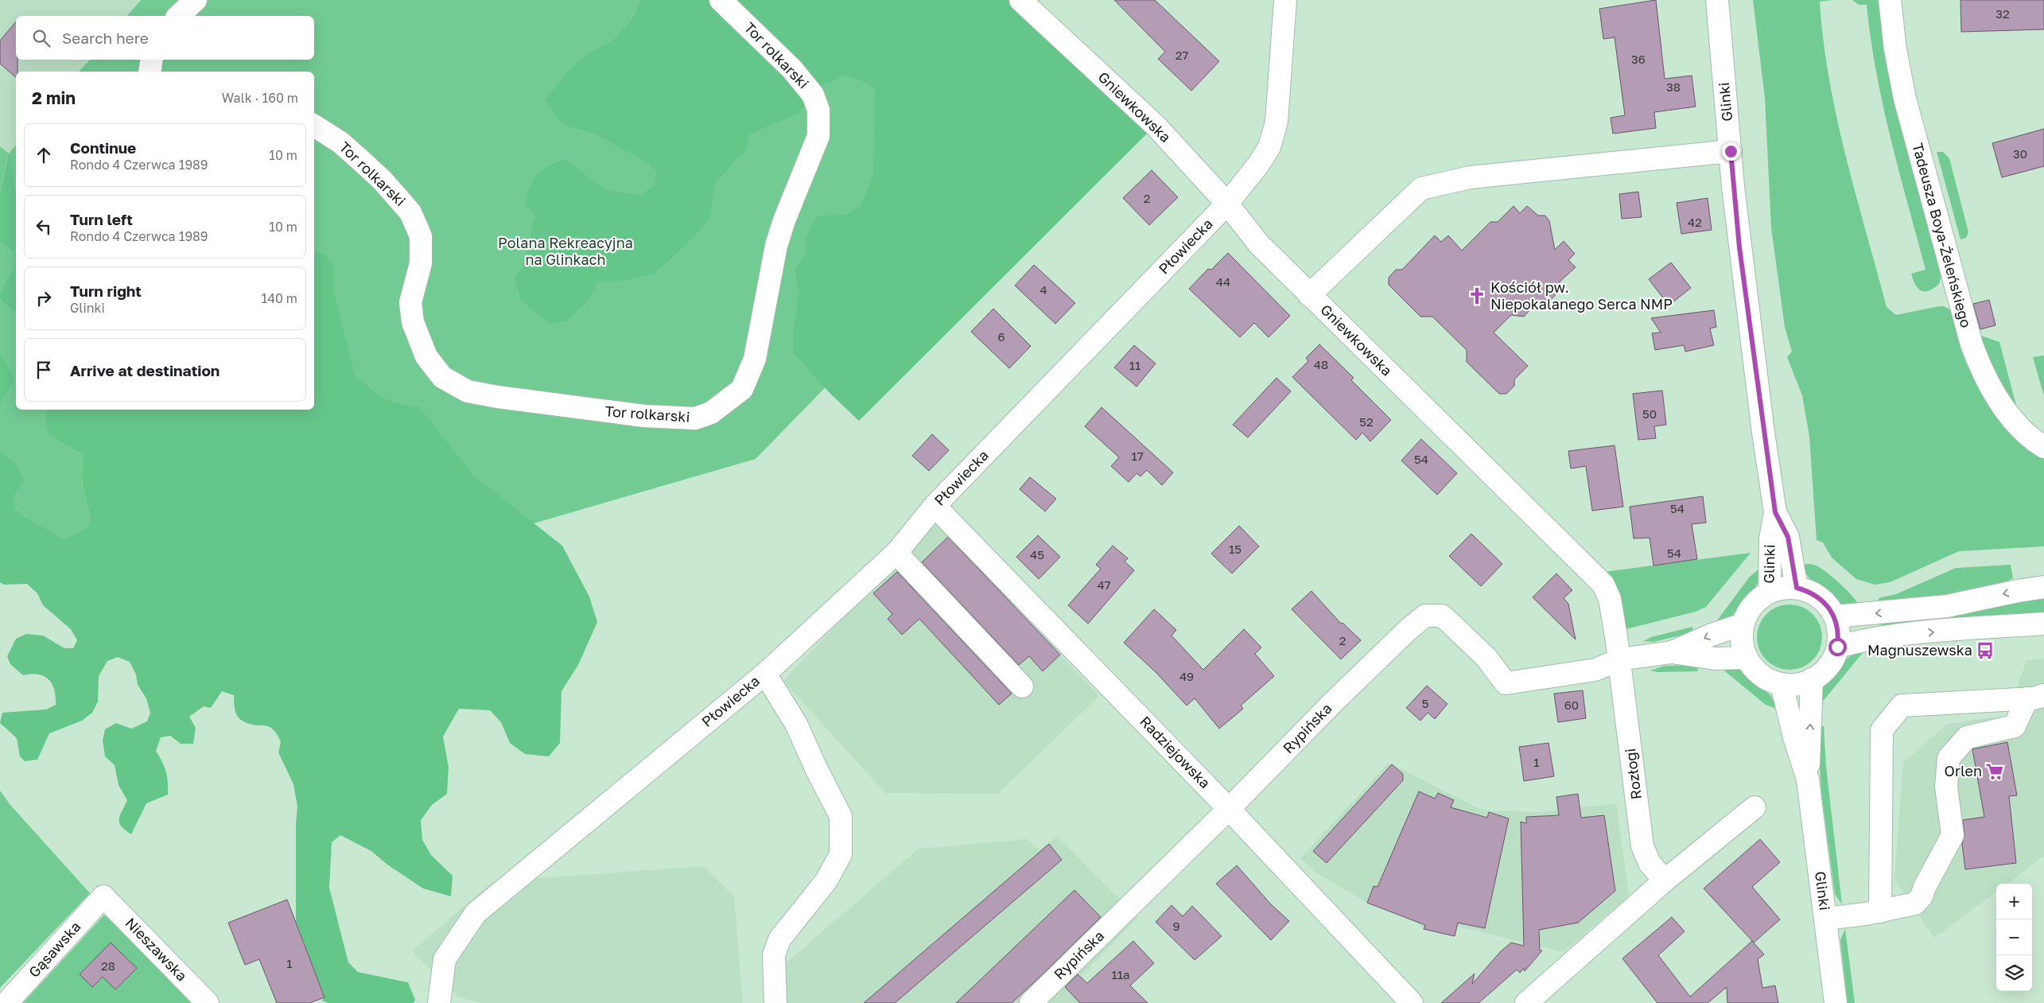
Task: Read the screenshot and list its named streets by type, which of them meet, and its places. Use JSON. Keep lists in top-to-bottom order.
{
  "streets": {
    "street": [
      "Tor rolkarski",
      "Glinki",
      "Gniewkowska",
      "Tadeusza Boya-Żeleńskiego",
      "Płowiecka",
      "Rypińska",
      "Radziejowska",
      "Rozłogi",
      "Gąsawska",
      "Nieszawska"
    ]
  },
  "crossings": [
    ["Gniewkowska", "Płowiecka"],
    ["Gniewkowska", "Rypińska"],
    ["Gniewkowska", "Rozłogi"],
    ["Płowiecka", "Radziejowska"],
    ["Rypińska", "Radziejowska"],
    ["Rypińska", "Rozłogi"],
    ["Gąsawska", "Nieszawska"]
  ],
  "parks": ["Polana Rekreacyjna na Glinkach"],
  "places": {
    "church": ["Kościół pw. Niepokalanego Serca NMP"],
    "bus stop": ["Magnuszewska"],
    "supermarket": ["Orlen"]
  },
  "house_numbers": [
    "32",
    "27",
    "36",
    "38",
    "30",
    "2",
    "42",
    "44",
    "4",
    "6",
    "48",
    "11",
    "50",
    "52",
    "17",
    "54",
    "54",
    "15",
    "54",
    "45",
    "47",
    "2",
    "49",
    "5",
    "60",
    "1",
    "9",
    "1",
    "28",
    "11a"
  ],
  "page": {
    "search": "Search here",
    "heading": ["2 min", "Walk · 160 m"],
    "list": [
      ["Continue", "Rondo 4 Czerwca 1989", "10 m"],
      ["Turn left", "Rondo 4 Czerwca 1989", "10 m"],
      ["Turn right", "Glinki", "140 m"],
      "Arrive at destination"
    ],
    "map_buttons": ["+", "−"]
  }
}
